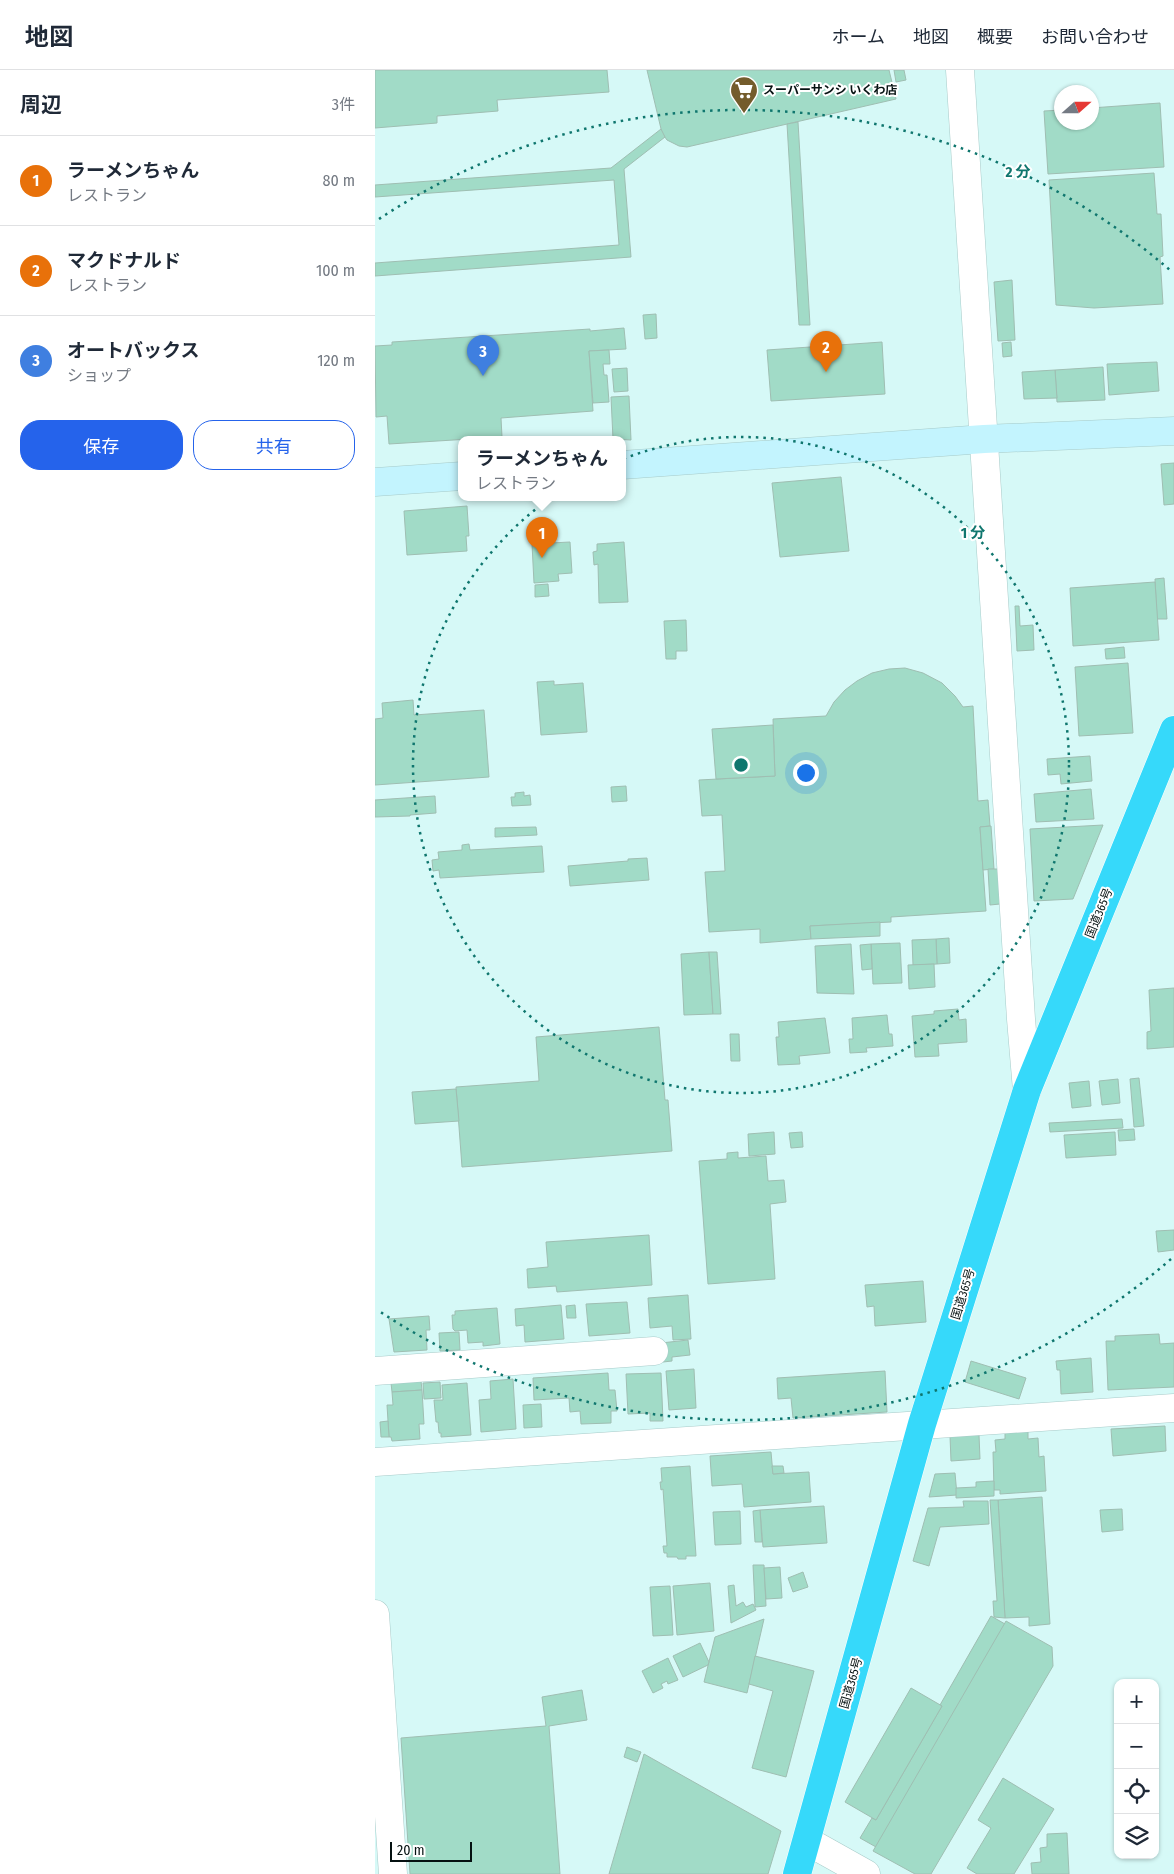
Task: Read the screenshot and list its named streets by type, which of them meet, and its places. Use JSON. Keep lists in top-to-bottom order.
{
  "streets": {
    "highway": ["国道365号"]
  },
  "places": {
    "supermarket": ["スーパーサンシ いくわ店"]
  },
  "scale_bar": "20 m",
  "north": "right",
  "page": {
    "header": "地図",
    "nav": [
      "ホーム",
      "地図",
      "概要",
      "お問い合わせ"
    ],
    "heading": ["周辺", "3件"],
    "list": [
      {
        "mark": "1",
        "name": "ラーメンちゃん",
        "note": "レストラン",
        "value": "80 m"
      },
      {
        "mark": "2",
        "name": "マクドナルド",
        "note": "レストラン",
        "value": "100 m"
      },
      {
        "mark": "3",
        "name": "オートバックス",
        "note": "ショップ",
        "value": "120 m"
      }
    ],
    "pins": ["2", "3", "1"],
    "buttons": ["保存", "共有"],
    "popup": ["ラーメンちゃん", "レストラン"],
    "map_buttons": ["+", "−"],
    "scale": "20 m"
  },
  "rings": ["2 分", "1 分"]
}
